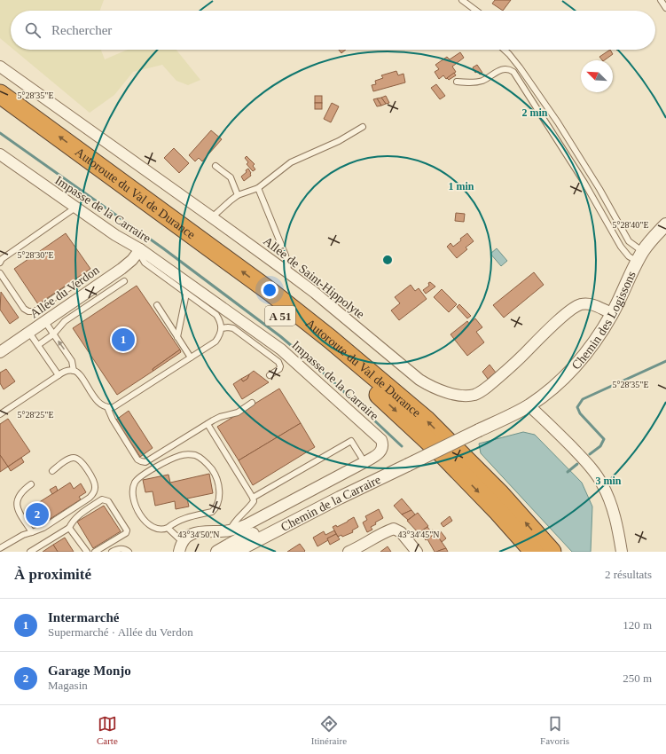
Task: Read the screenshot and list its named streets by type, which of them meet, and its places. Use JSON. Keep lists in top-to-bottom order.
{
  "streets": {
    "highway": ["Autoroute du Val de Durance", "A 51"],
    "street": [
      "Impasse de la Carraire",
      "Allée de Saint-Hippolyte",
      "Allée du Verdon",
      "Chemin des Logissons",
      "Chemin de la Carraire"
    ]
  },
  "crossings": [
    ["Impasse de la Carraire", "Allée du Verdon"],
    ["Allée de Saint-Hippolyte", "Chemin des Logissons"],
    ["Chemin des Logissons", "Chemin de la Carraire"]
  ],
  "north": "top left",
  "page": {
    "search": "Rechercher",
    "pins": ["1", "2"],
    "heading": ["À proximité", "2 résultats"],
    "list": [
      {
        "mark": "1",
        "name": "Intermarché",
        "note": "Supermarché · Allée du Verdon",
        "value": "120 m"
      },
      {
        "mark": "2",
        "name": "Garage Monjo",
        "note": "Magasin",
        "value": "250 m"
      }
    ],
    "nav": ["Carte", "Itinéraire", "Favoris"]
  },
  "coordinates": [
    "5°28'35\"E",
    "5°28'40\"E",
    "5°28'30\"E",
    "5°28'25\"E",
    "43°34'50\"N",
    "43°34'45\"N"
  ],
  "rings": ["2 min", "1 min", "3 min"]
}
